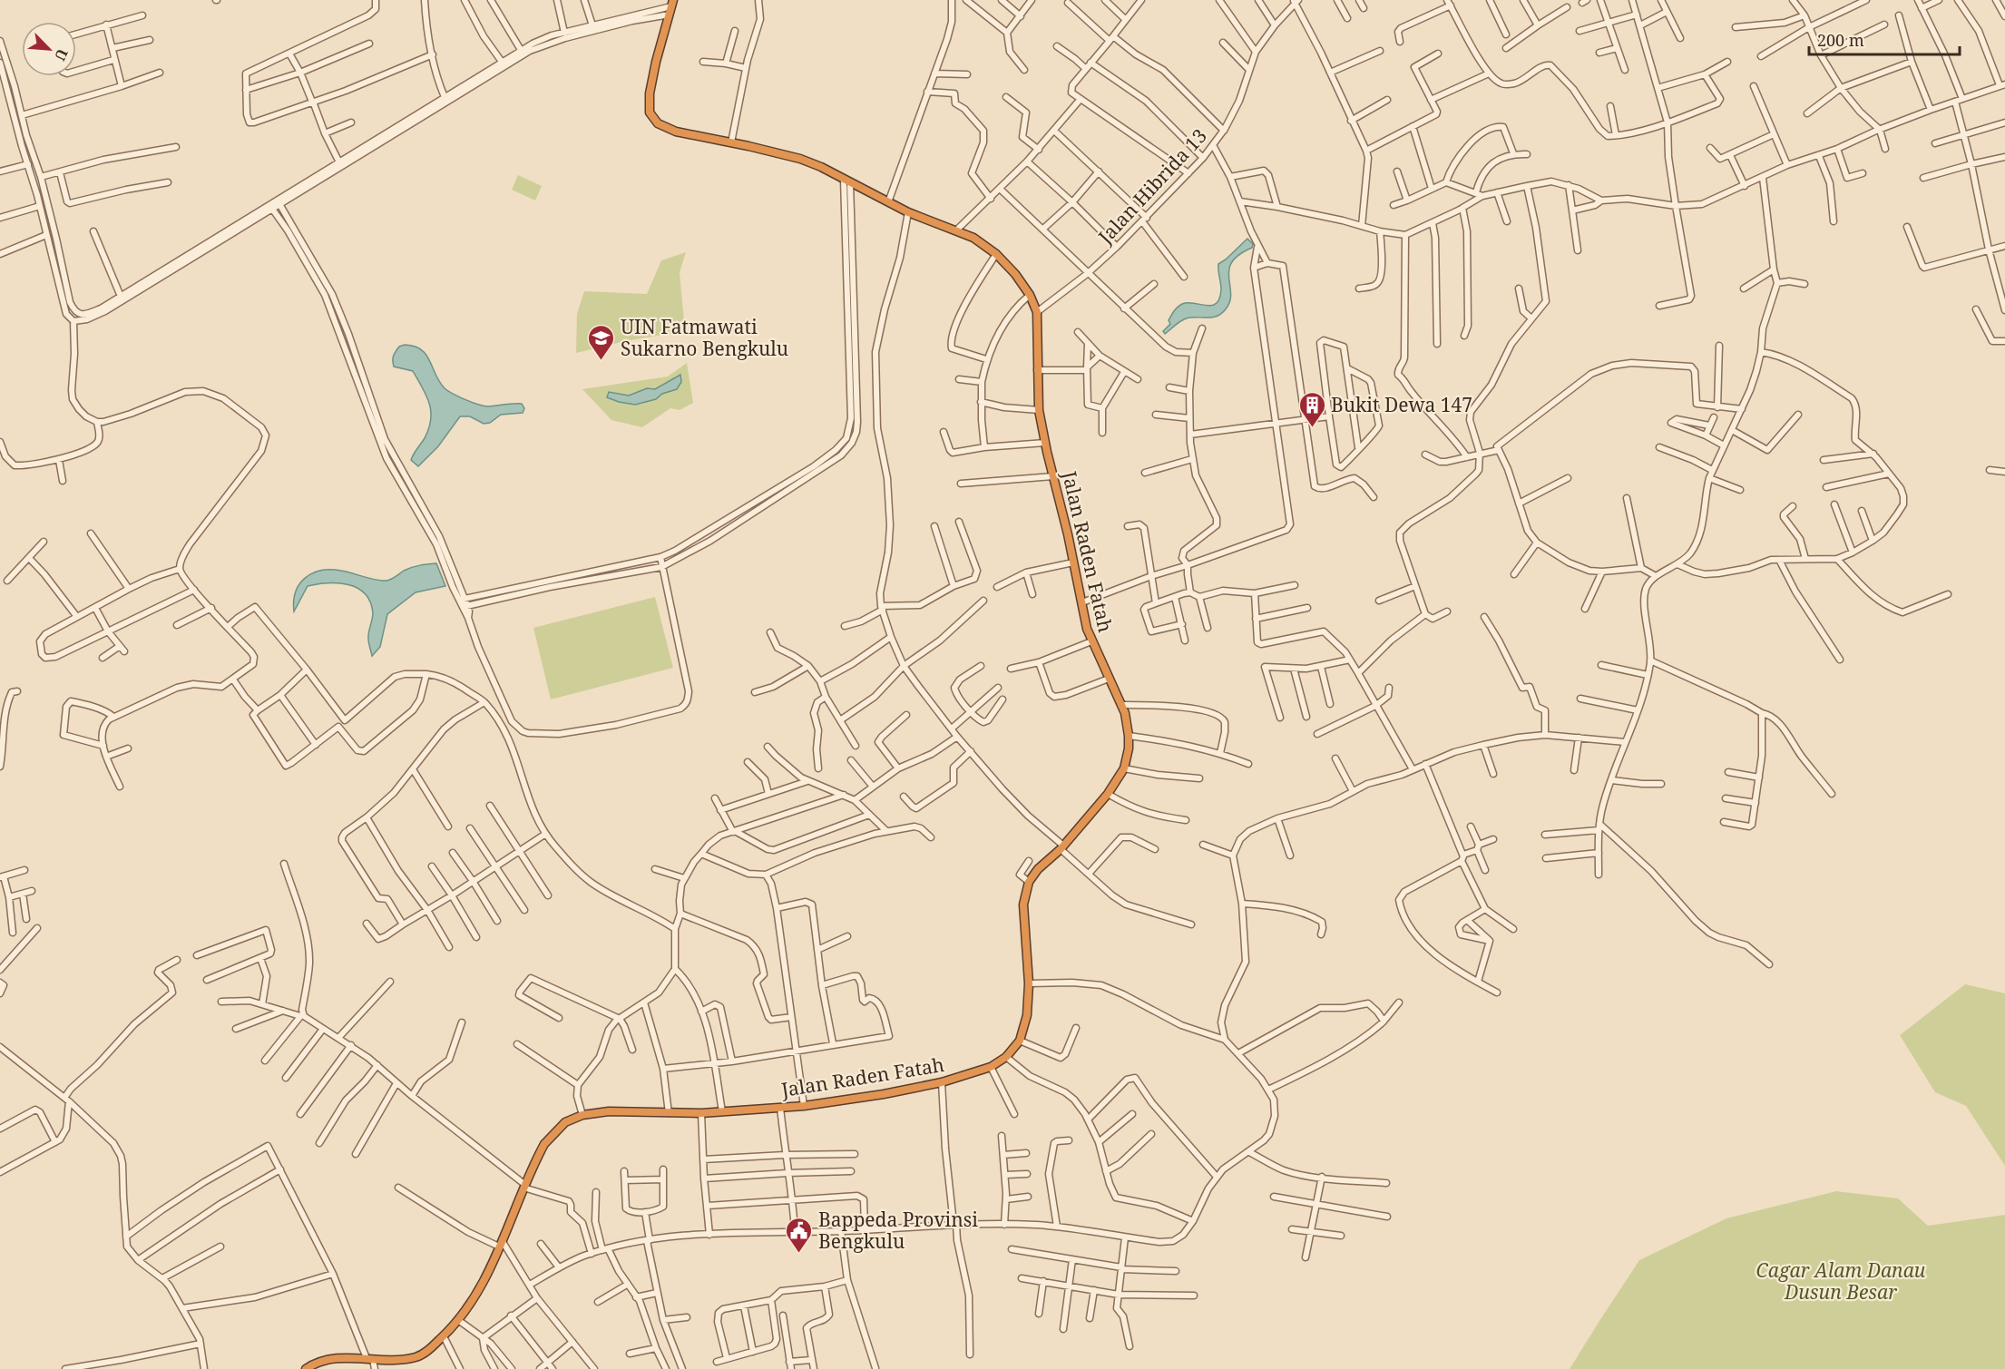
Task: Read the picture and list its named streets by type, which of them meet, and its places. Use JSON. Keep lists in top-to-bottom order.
{
  "streets": {
    "highway": ["Jalan Raden Fatah"],
    "street": ["Jalan Hibrida 13"]
  },
  "crossings": [
    ["Jalan Hibrida 13", "Jalan Raden Fatah"]
  ],
  "parks": ["Cagar Alam Danau Dusun Besar"],
  "places": {
    "school or university": ["UIN Fatmawati Sukarno Bengkulu"],
    "building": ["Bukit Dewa 147"],
    "public building": ["Bappeda Provinsi Bengkulu"]
  },
  "scale_bar": "200 m",
  "north": "bottom right"
}
